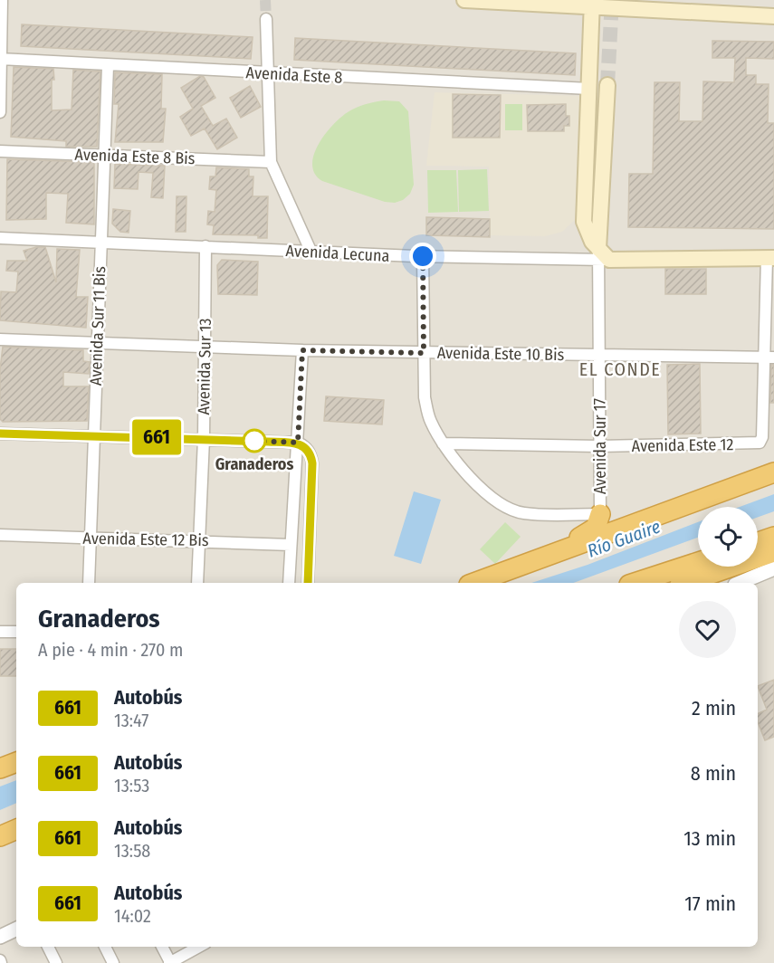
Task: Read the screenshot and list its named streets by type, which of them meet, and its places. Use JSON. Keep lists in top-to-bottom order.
{
  "streets": {
    "main road": ["Avenida Lecuna", "Avenida Sur 17"],
    "street": [
      "Avenida Este 8",
      "Avenida Este 8 Bis",
      "Avenida Sur 11 Bis",
      "Avenida Este 10 Bis",
      "Avenida Sur 13",
      "Avenida Este 12",
      "Avenida Este 12 Bis"
    ]
  },
  "crossings": [
    ["Avenida Este 8", "Avenida Sur 11 Bis"],
    ["Avenida Este 8", "Avenida Sur 17"],
    ["Avenida Este 8 Bis", "Avenida Sur 11 Bis"],
    ["Avenida Lecuna", "Avenida Sur 11 Bis"],
    ["Avenida Lecuna", "Avenida Sur 13"],
    ["Avenida Lecuna", "Avenida Sur 17"],
    ["Avenida Sur 11 Bis", "Avenida Este 10 Bis"],
    ["Avenida Sur 11 Bis", "Avenida Este 12 Bis"],
    ["Avenida Este 10 Bis", "Avenida Sur 13"],
    ["Avenida Este 10 Bis", "Avenida Este 12"],
    ["Avenida Este 10 Bis", "Avenida Sur 17"],
    ["Avenida Sur 13", "Avenida Este 12 Bis"],
    ["Avenida Este 12", "Avenida Sur 17"]
  ],
  "districts": ["EL CONDE"],
  "water": ["Río Guaire"],
  "places": ["Granaderos"],
  "lines": ["bus line 661"],
  "page": {
    "on_map": "661",
    "heading": ["Granaderos", "A pie · 4 min · 270 m"],
    "list": [
      {
        "mark": "661",
        "name": "Autobús",
        "note": "13:47",
        "value": "2 min"
      },
      {
        "mark": "661",
        "name": "Autobús",
        "note": "13:53",
        "value": "8 min"
      },
      {
        "mark": "661",
        "name": "Autobús",
        "note": "13:58",
        "value": "13 min"
      },
      {
        "mark": "661",
        "name": "Autobús",
        "note": "14:02",
        "value": "17 min"
      }
    ]
  }
}
